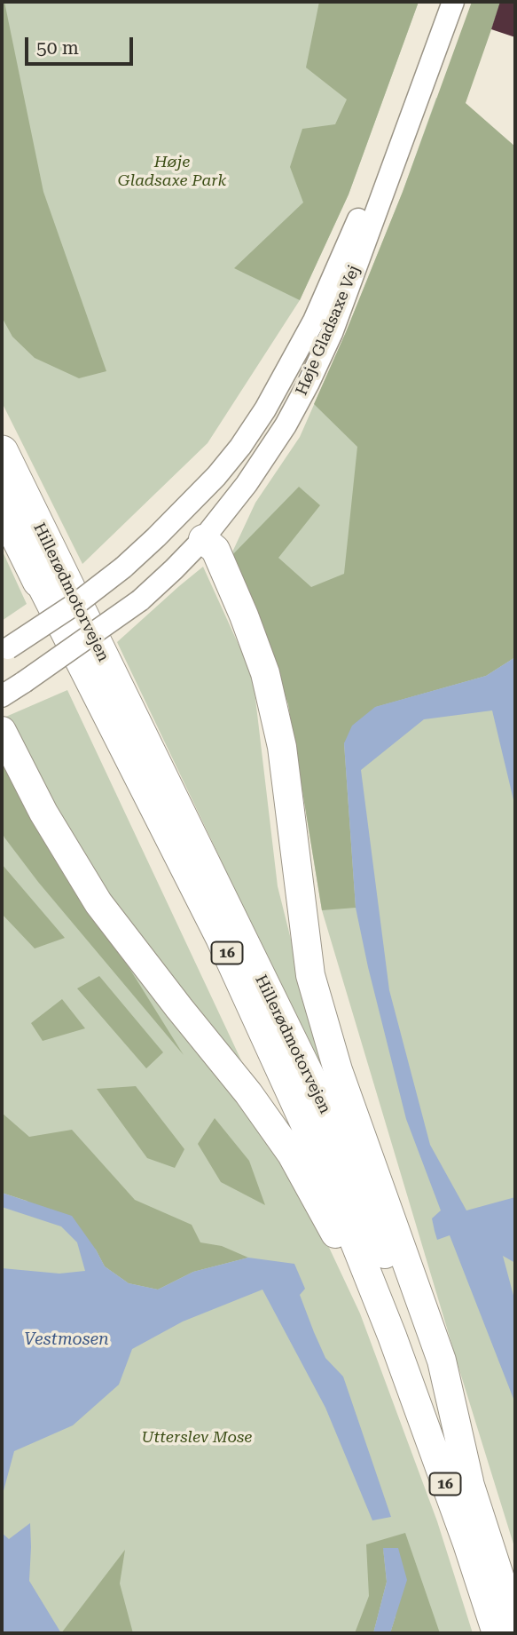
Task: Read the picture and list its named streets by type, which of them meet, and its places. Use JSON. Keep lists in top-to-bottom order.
{
  "streets": {
    "highway": ["Hillerødmotorvejen", "16"],
    "street": ["Høje Gladsaxe Vej"]
  },
  "water": ["Vestmosen"],
  "parks": ["Høje Gladsaxe Park", "Utterslev Mose"],
  "scale_bar": "50 m"
}
